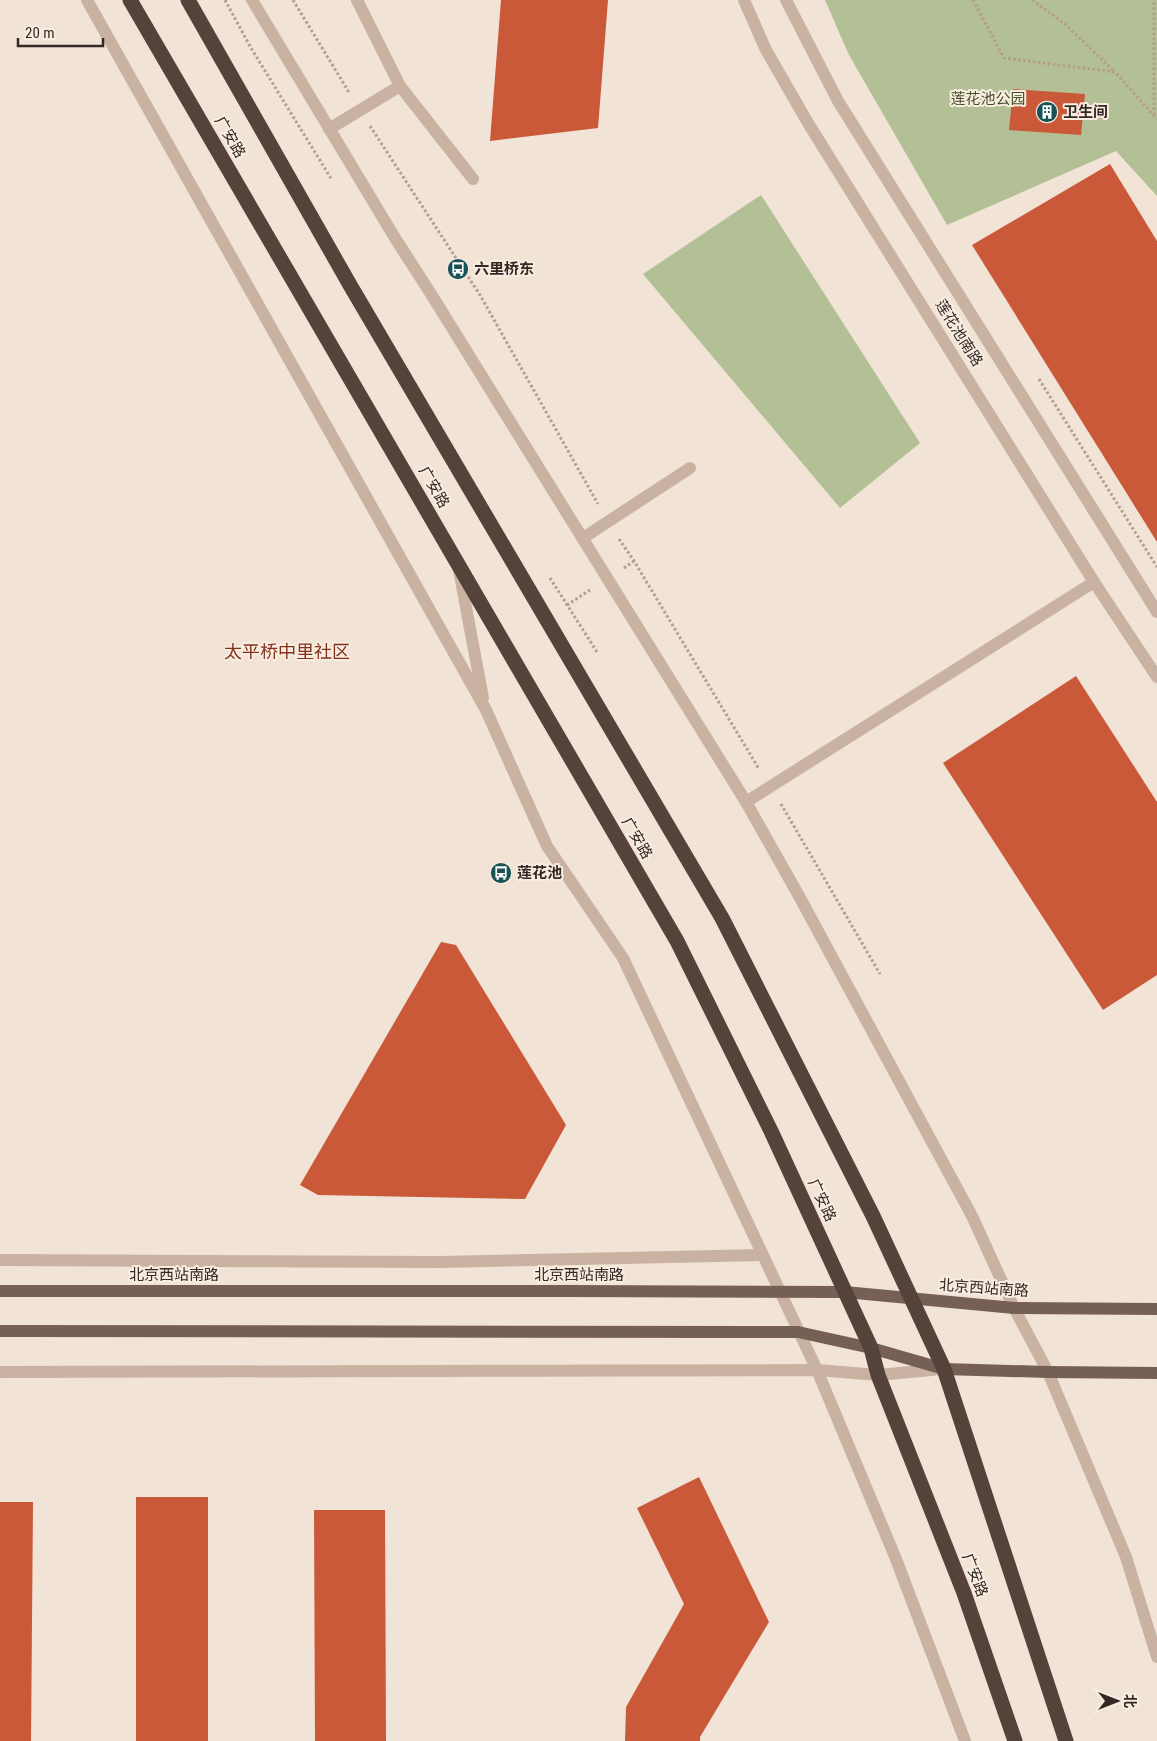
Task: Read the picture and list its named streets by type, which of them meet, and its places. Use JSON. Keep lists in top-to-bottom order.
{
  "streets": {
    "highway": ["广安路"],
    "main road": ["北京西站南路"],
    "street": ["莲花池南路"]
  },
  "crossings": [
    ["广安路", "北京西站南路"]
  ],
  "districts": ["太平桥中里社区"],
  "parks": ["莲花池公园"],
  "places": {
    "building": ["卫生间"],
    "bus stop": ["六里桥东", "莲花池"]
  },
  "scale_bar": "20 m",
  "north": "right"
}
